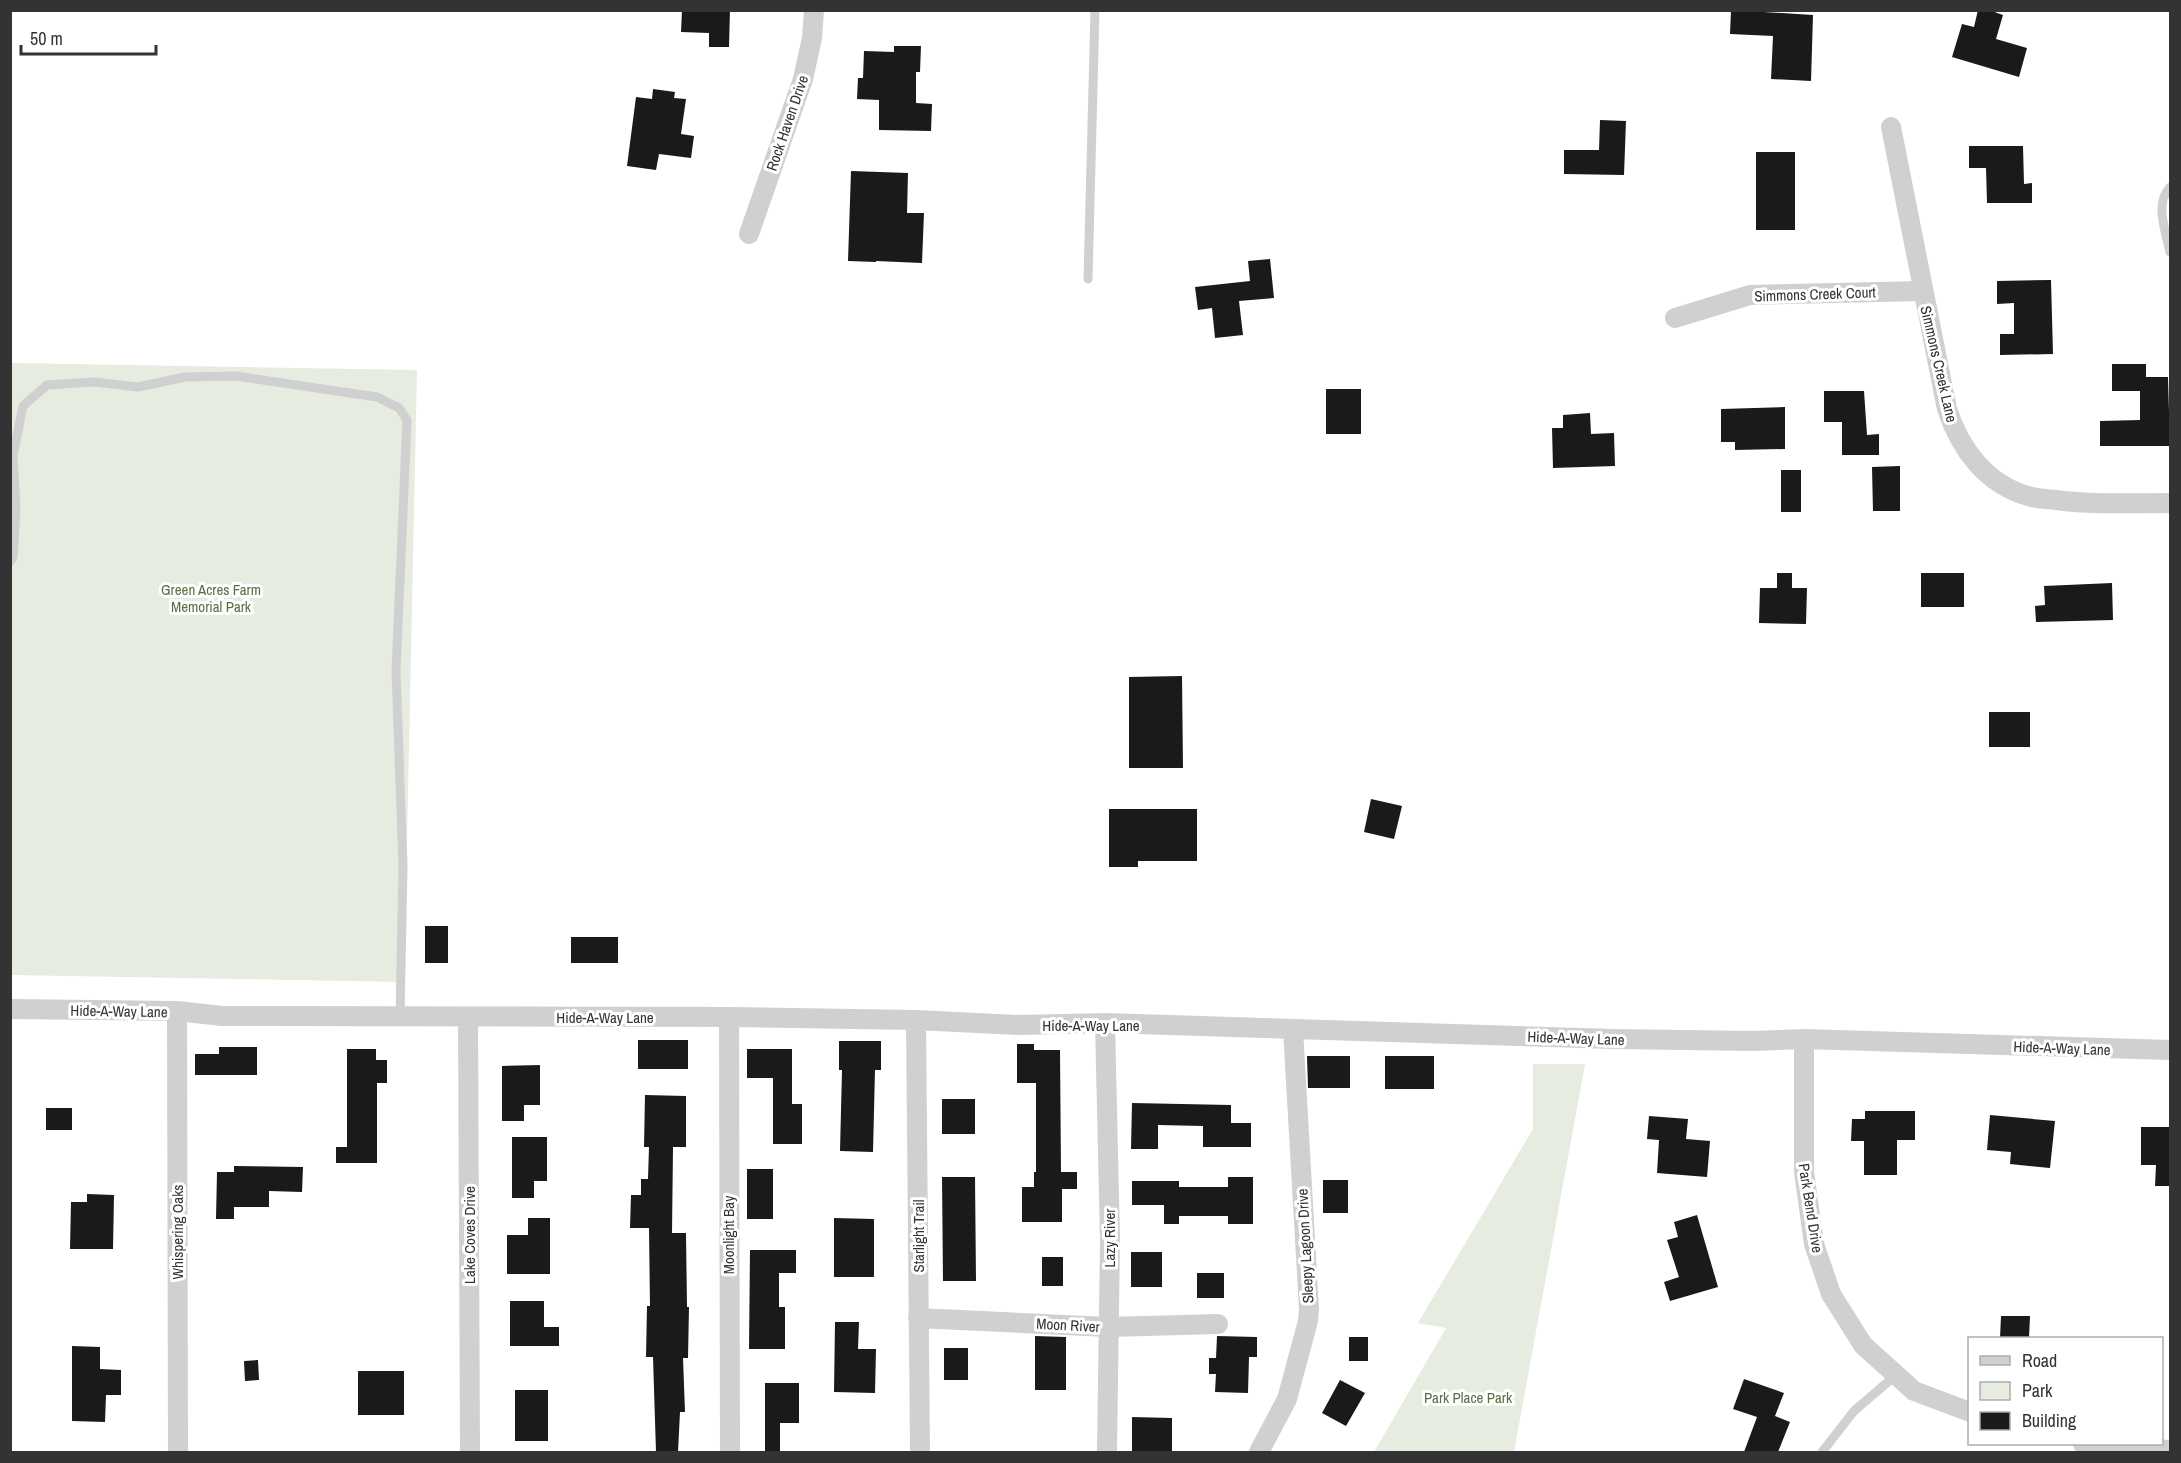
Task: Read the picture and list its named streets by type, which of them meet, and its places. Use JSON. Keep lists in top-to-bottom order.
{
  "streets": {
    "street": [
      "Rock Haven Drive",
      "Simmons Creek Court",
      "Simmons Creek Lane",
      "Hide-A-Way Lane",
      "Park Bend Drive",
      "Whispering Oaks",
      "Lake Coves Drive",
      "Moonlight Bay",
      "Starlight Trail",
      "Lazy River",
      "Sleepy Lagoon Drive",
      "Moon River"
    ]
  },
  "crossings": [
    ["Simmons Creek Court", "Simmons Creek Lane"],
    ["Hide-A-Way Lane", "Park Bend Drive"],
    ["Hide-A-Way Lane", "Whispering Oaks"],
    ["Hide-A-Way Lane", "Lake Coves Drive"],
    ["Hide-A-Way Lane", "Moonlight Bay"],
    ["Hide-A-Way Lane", "Starlight Trail"],
    ["Hide-A-Way Lane", "Lazy River"],
    ["Hide-A-Way Lane", "Sleepy Lagoon Drive"],
    ["Starlight Trail", "Moon River"],
    ["Lazy River", "Moon River"]
  ],
  "parks": ["Green Acres Farm Memorial Park", "Park Place Park"],
  "legend": ["Road", "Park", "Building"],
  "scale_bar": "50 m"
}
